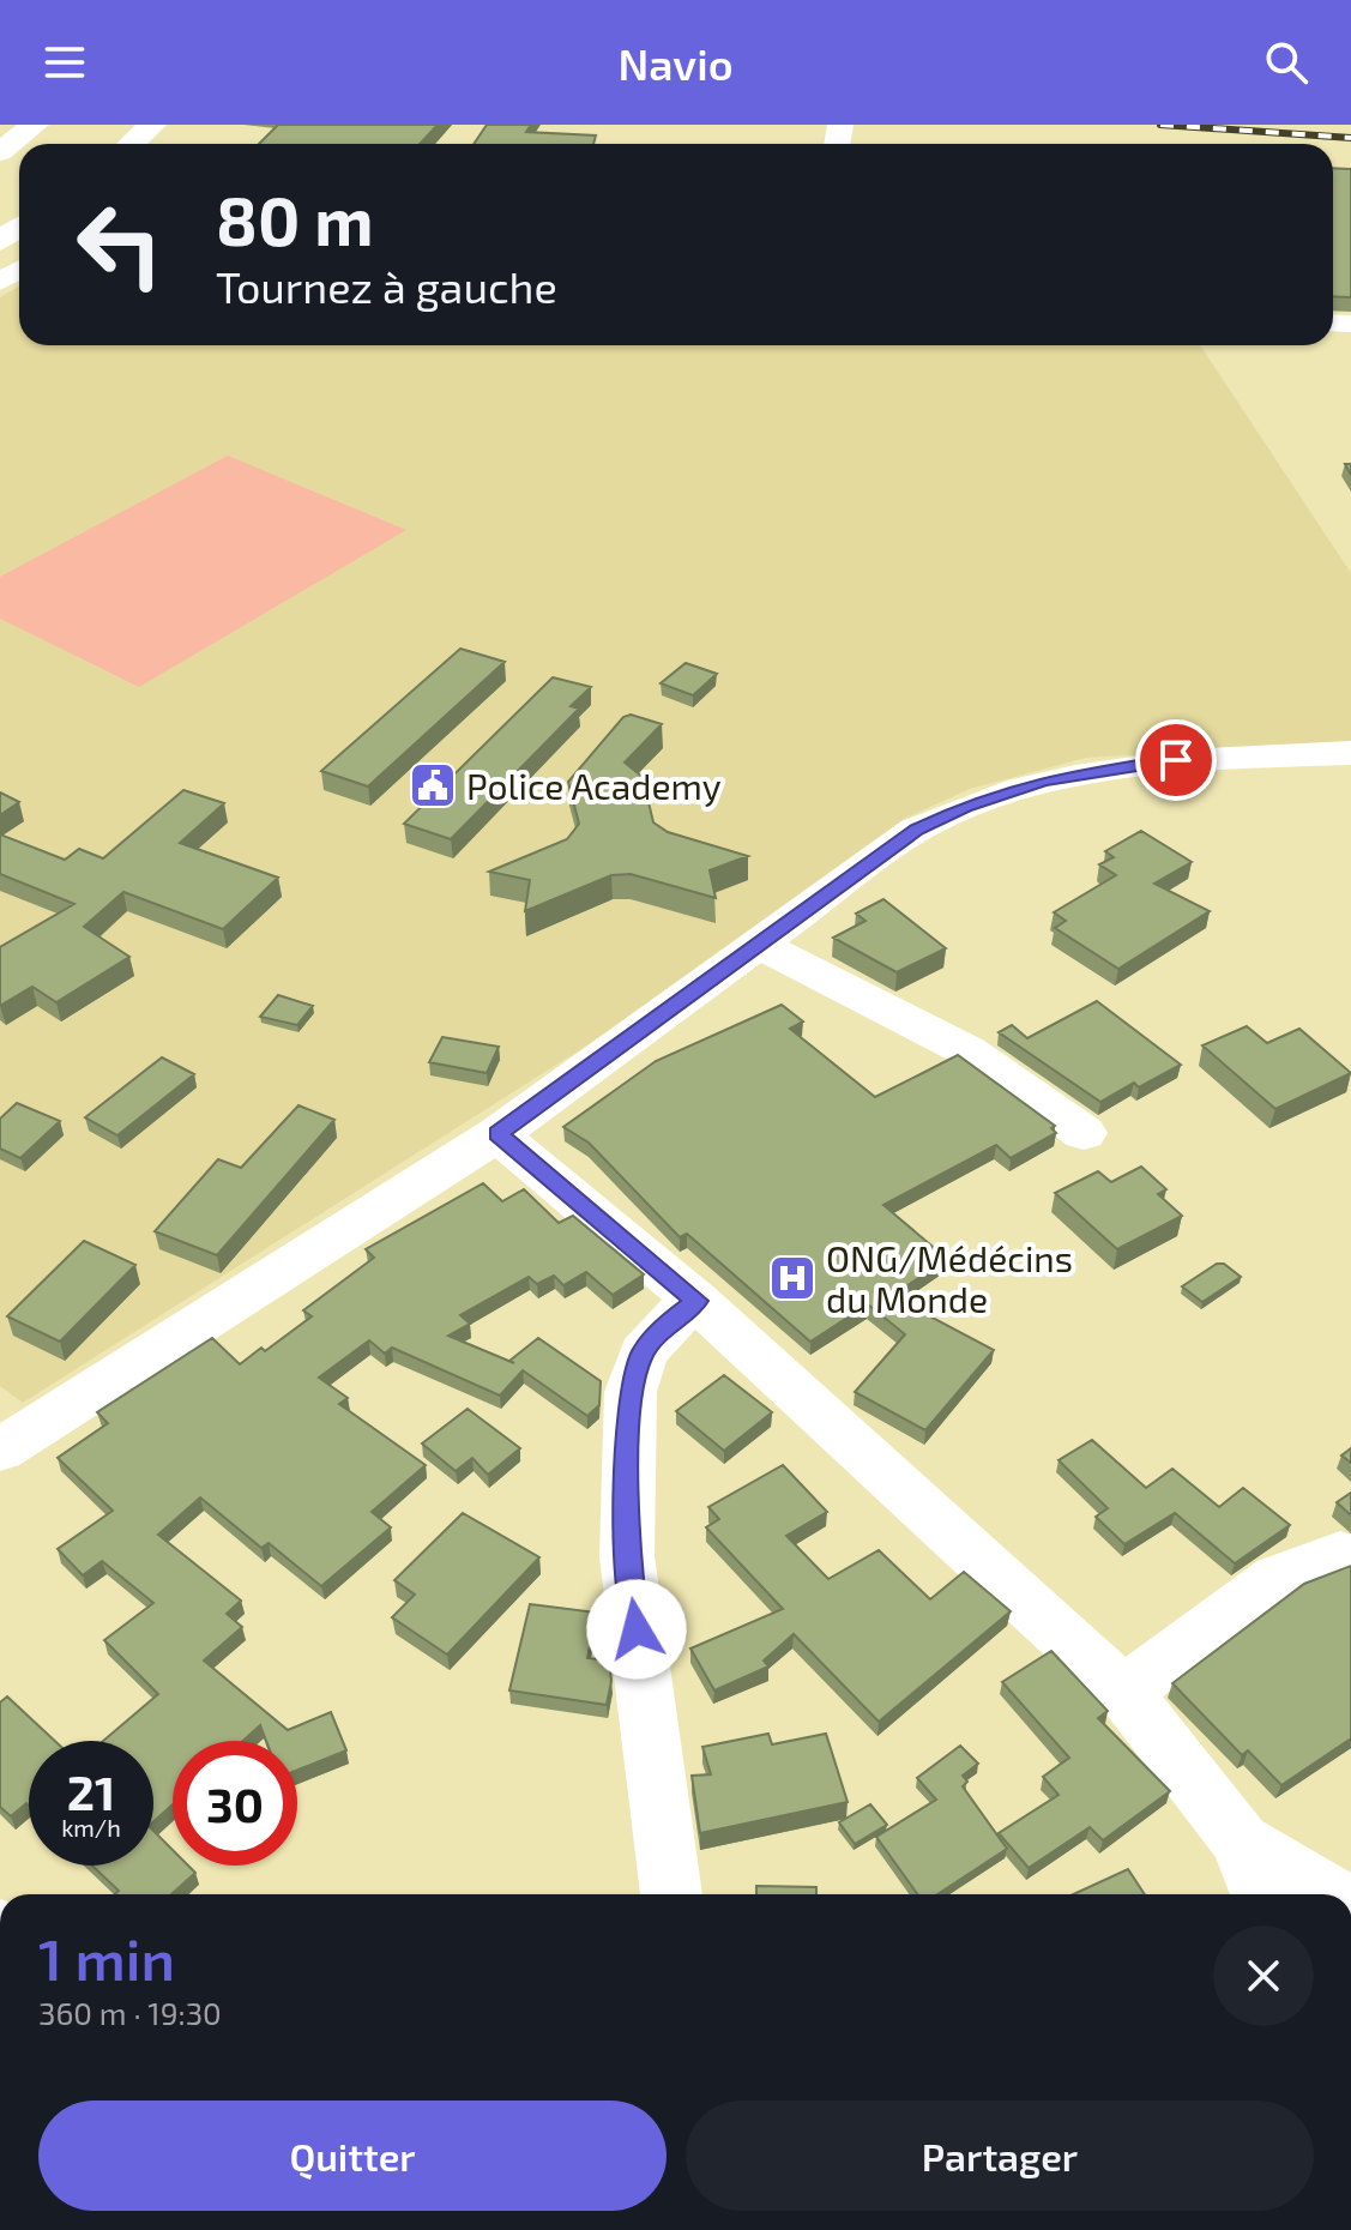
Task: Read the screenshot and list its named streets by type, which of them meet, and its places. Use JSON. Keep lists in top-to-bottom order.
{
  "places": {
    "public building": ["Police Academy"],
    "hospital": ["ONG/Médécins du Monde"]
  },
  "page": {
    "header": "Navio",
    "turn": ["80 m", "Tournez à gauche"],
    "speed": "21 km/h",
    "limit": "30",
    "heading": ["1 min", "360 m · 19:30"],
    "buttons": ["Quitter", "Partager"]
  }
}
